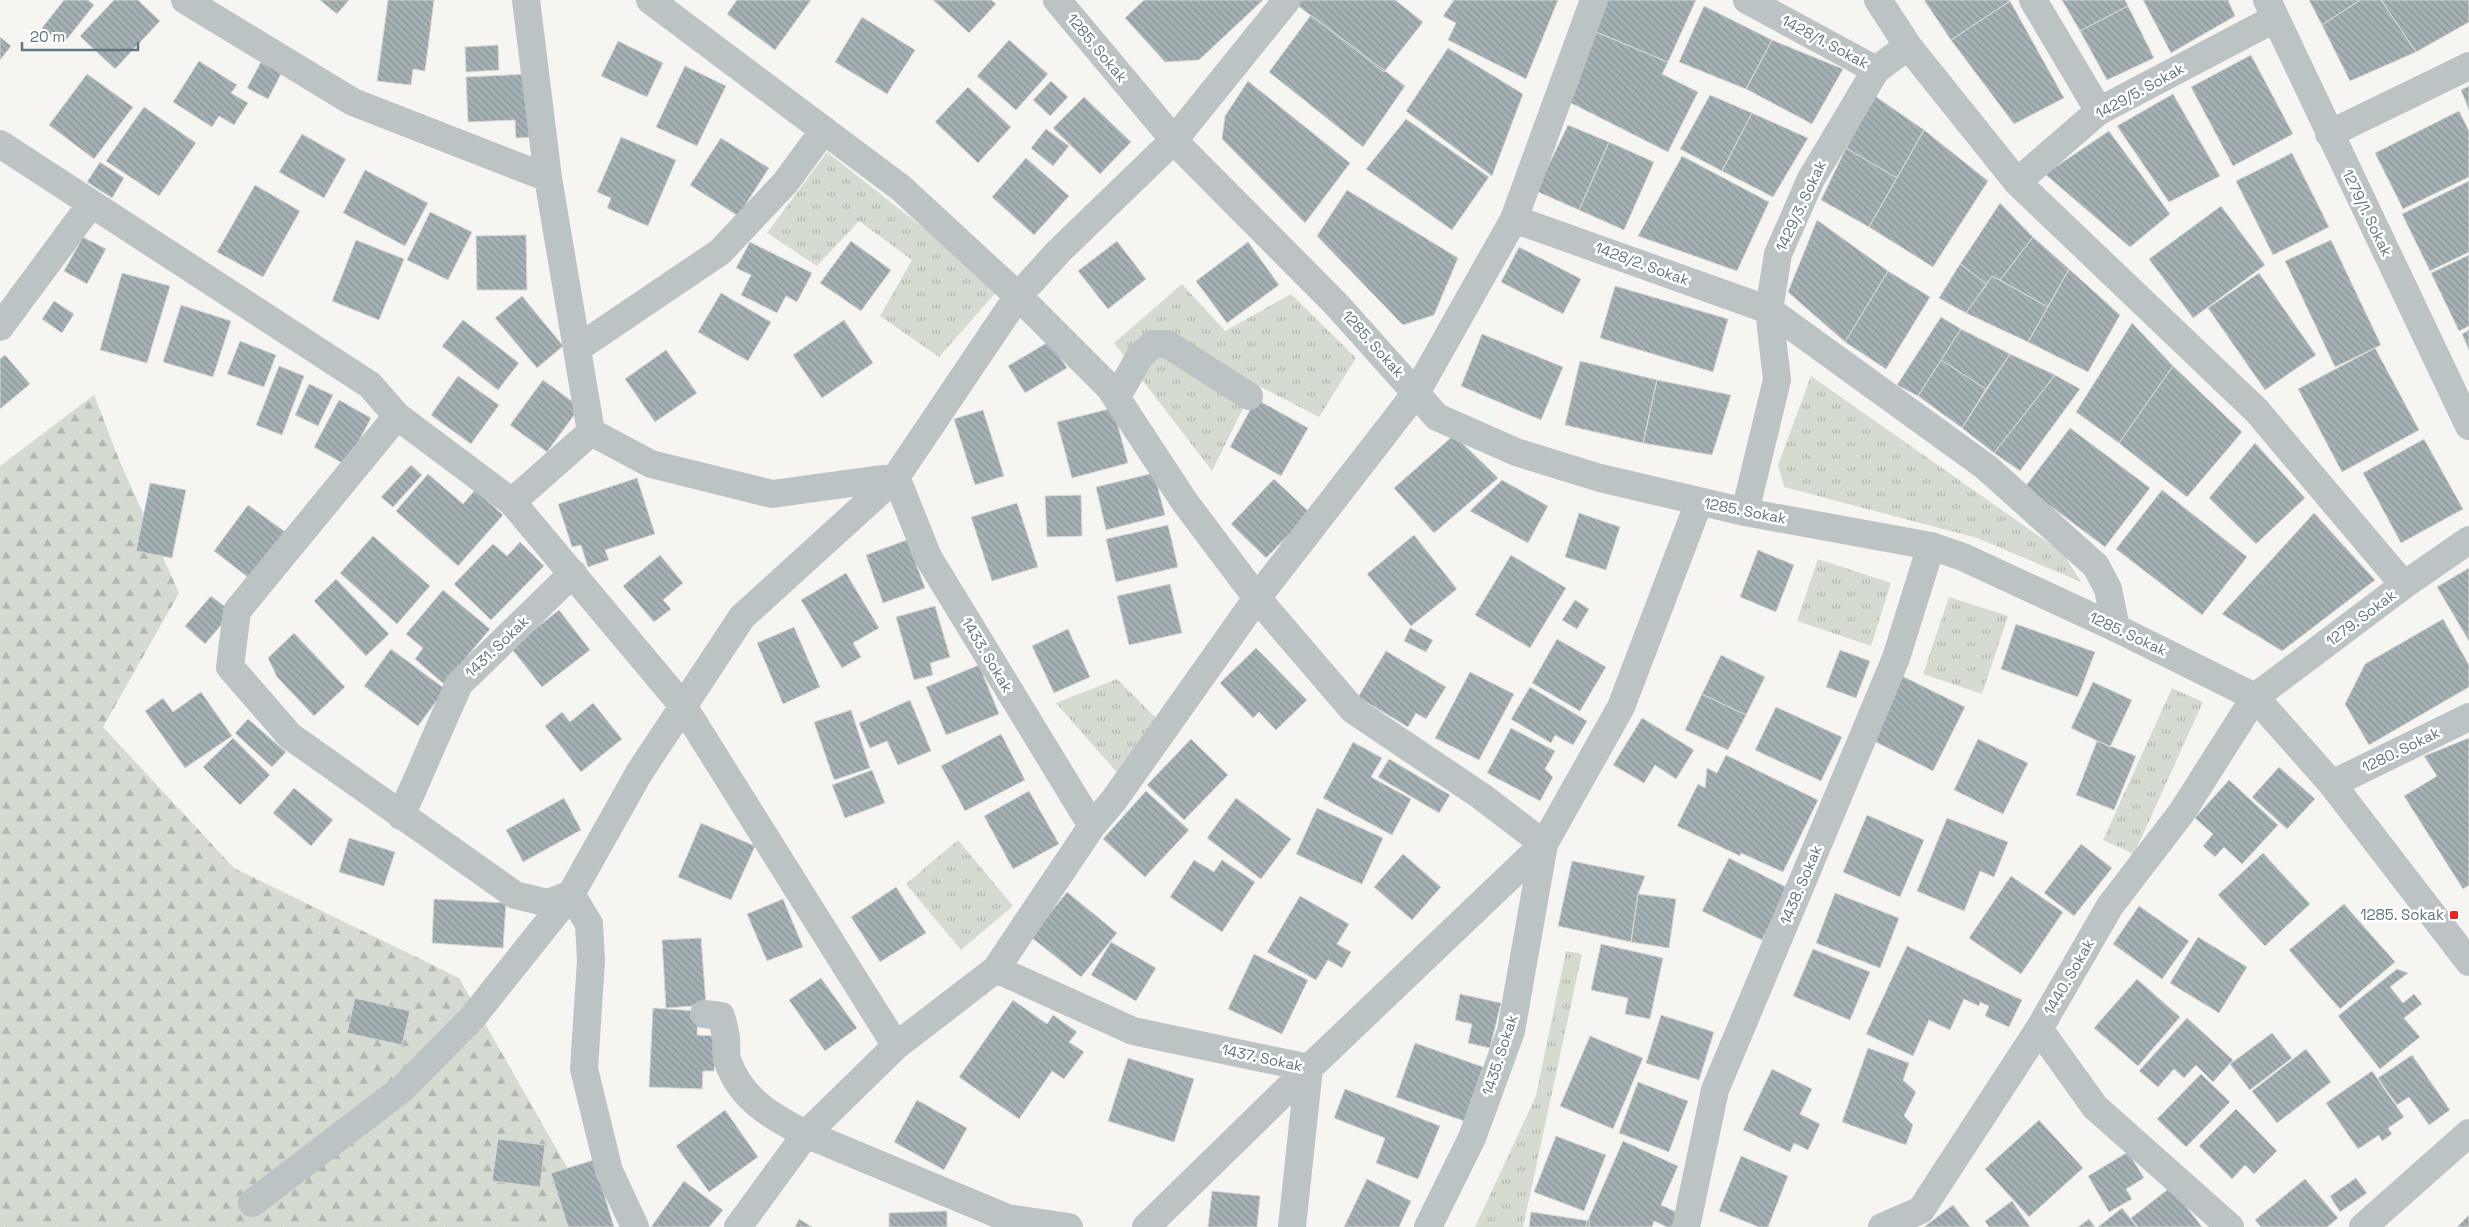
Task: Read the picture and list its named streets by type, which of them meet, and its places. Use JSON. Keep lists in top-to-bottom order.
{
  "streets": {
    "street": [
      "1428/1. Sokak",
      "1285. Sokak",
      "1429/5. Sokak",
      "1429/3. Sokak",
      "1279/1. Sokak",
      "1428/2. Sokak",
      "1279. Sokak",
      "1431. Sokak",
      "1433. Sokak",
      "1280. Sokak",
      "1438. Sokak",
      "1440. Sokak",
      "1435. Sokak",
      "1437. Sokak"
    ]
  },
  "crossings": [
    ["1428/1. Sokak", "1429/3. Sokak"],
    ["1285. Sokak", "1429/3. Sokak"],
    ["1285. Sokak", "1428/2. Sokak"],
    ["1285. Sokak", "1279. Sokak"],
    ["1285. Sokak", "1280. Sokak"],
    ["1285. Sokak", "1438. Sokak"],
    ["1285. Sokak", "1440. Sokak"],
    ["1429/5. Sokak", "1279/1. Sokak"],
    ["1429/3. Sokak", "1428/2. Sokak"],
    ["1279. Sokak", "1440. Sokak"],
    ["1435. Sokak", "1437. Sokak"]
  ],
  "places": {
    "transit": ["1285. Sokak"]
  },
  "scale_bar": "20 m"
}
